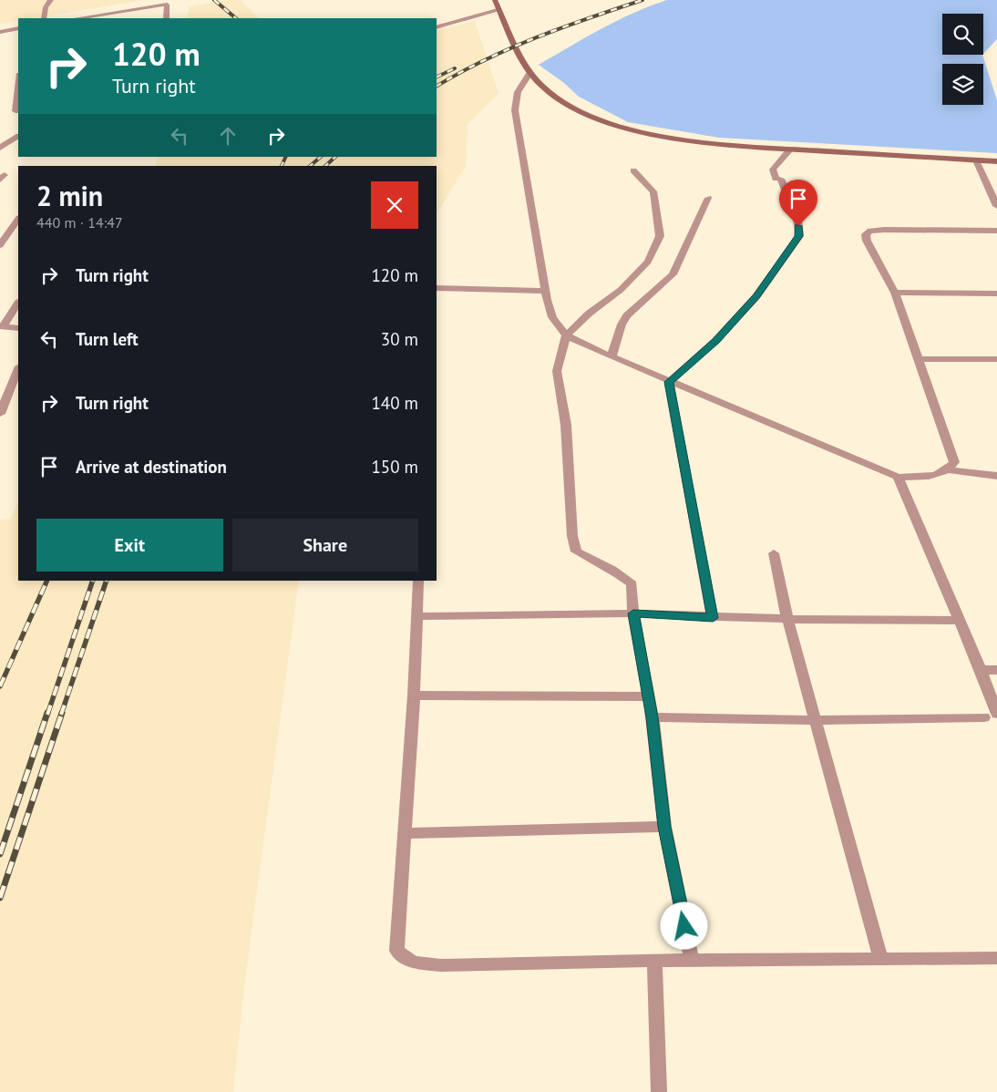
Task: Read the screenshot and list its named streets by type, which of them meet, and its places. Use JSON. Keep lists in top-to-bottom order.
{
  "page": {
    "turn": ["120 m", "Turn right"],
    "heading": ["2 min", "440 m · 14:47"],
    "list": [
      {
        "name": "Turn right",
        "value": "120 m"
      },
      {
        "name": "Turn left",
        "value": "30 m"
      },
      {
        "name": "Turn right",
        "value": "140 m"
      },
      {
        "name": "Arrive at destination",
        "value": "150 m"
      }
    ],
    "buttons": ["Exit", "Share"]
  }
}
